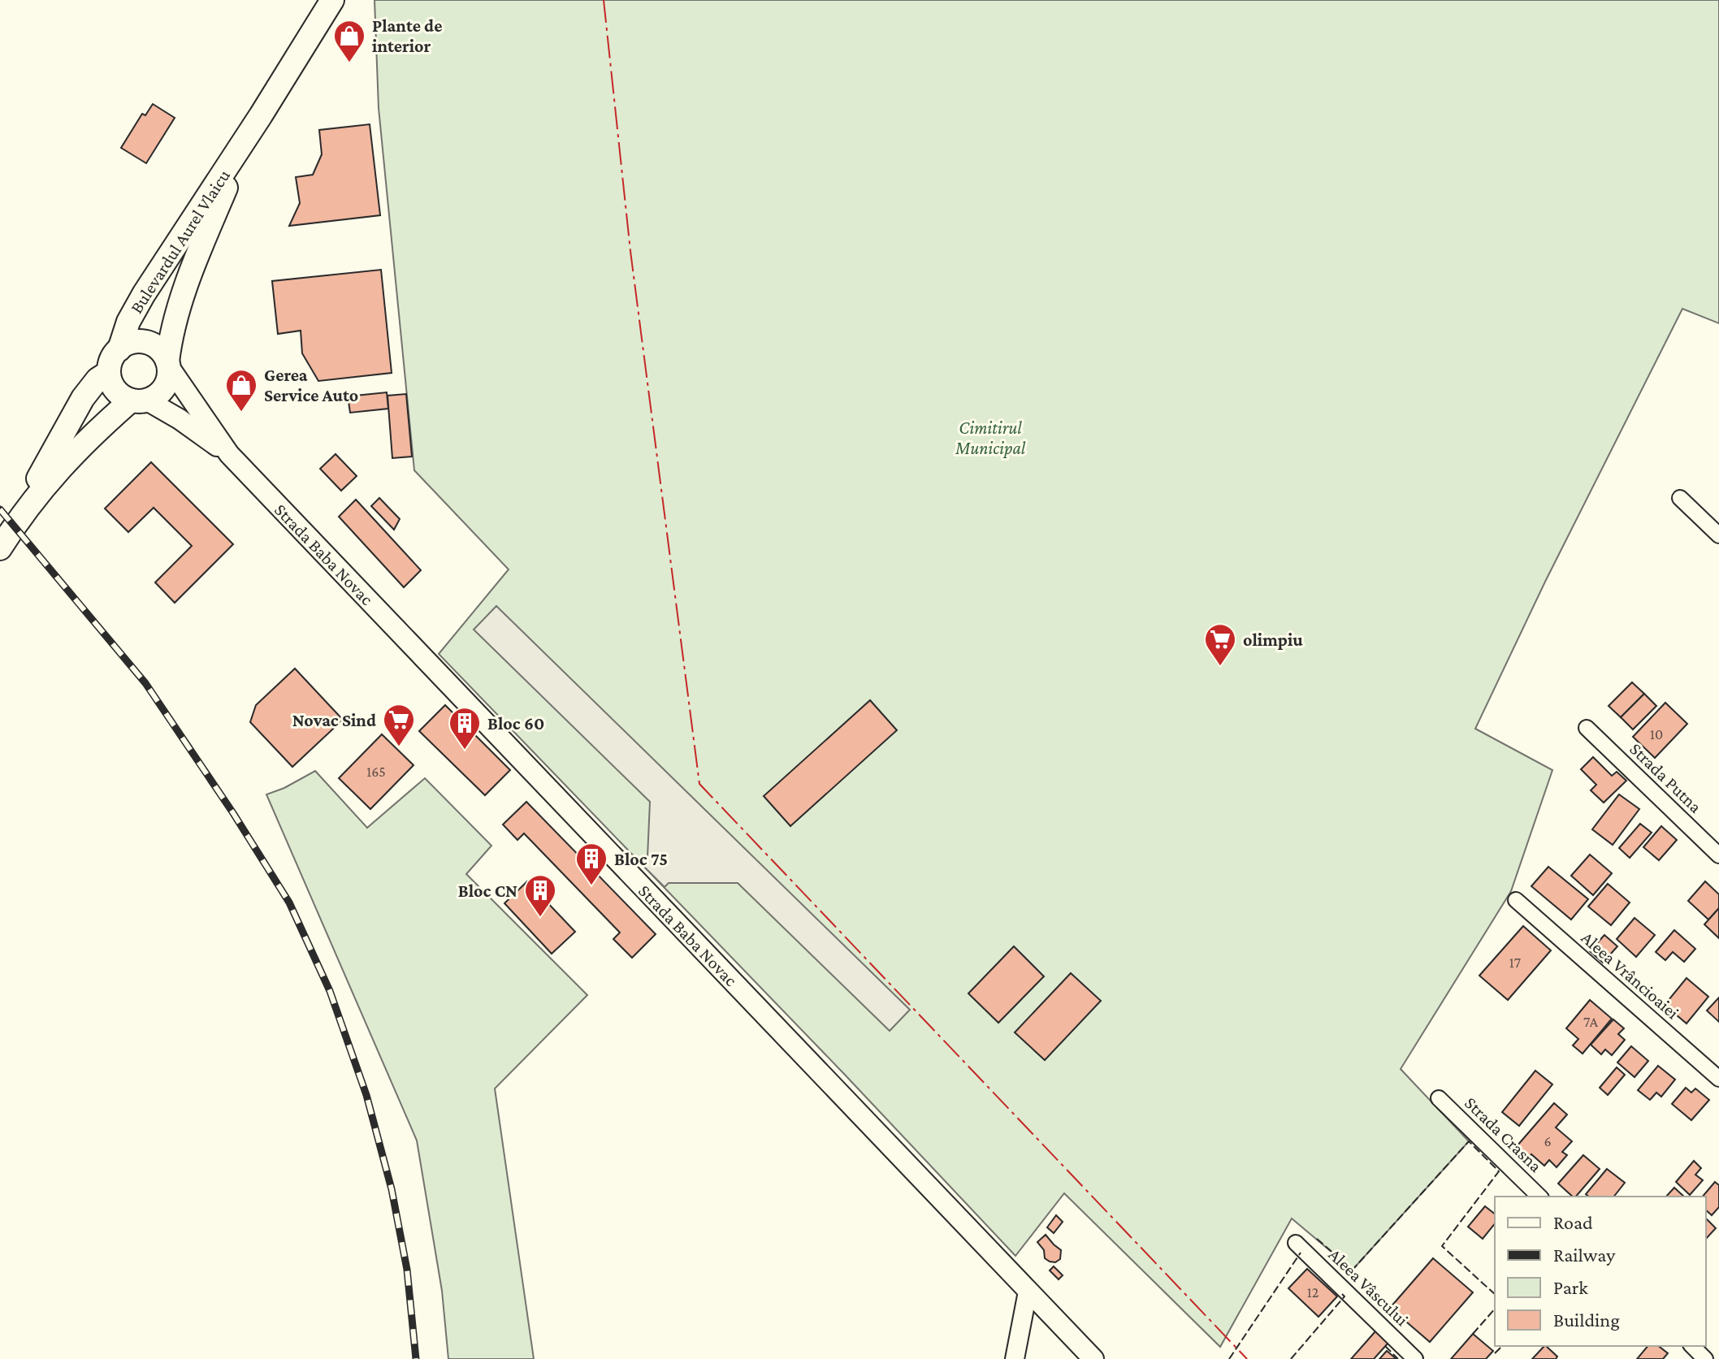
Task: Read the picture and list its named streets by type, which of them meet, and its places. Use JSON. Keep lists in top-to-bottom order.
{
  "streets": {
    "main road": ["Bulevardul Aurel Vlaicu", "Strada Baba Novac"],
    "street": [
      "Strada Putna",
      "Aleea Vrâncioaiei",
      "Strada Crasna",
      "Aleea Vâscului"
    ]
  },
  "crossings": [
    ["Bulevardul Aurel Vlaicu", "Strada Baba Novac"]
  ],
  "parks": ["Cimitirul Municipal"],
  "places": {
    "shop": ["Plante de interior", "Gerea Service Auto"],
    "supermarket": ["olimpiu", "Novac Sind"],
    "building": ["Bloc 60", "Bloc 75", "Bloc CN"]
  },
  "house_numbers": [
    "10",
    "165",
    "17",
    "7A",
    "6",
    "12"
  ],
  "legend": [
    "Road",
    "Railway",
    "Park",
    "Building"
  ]
}
